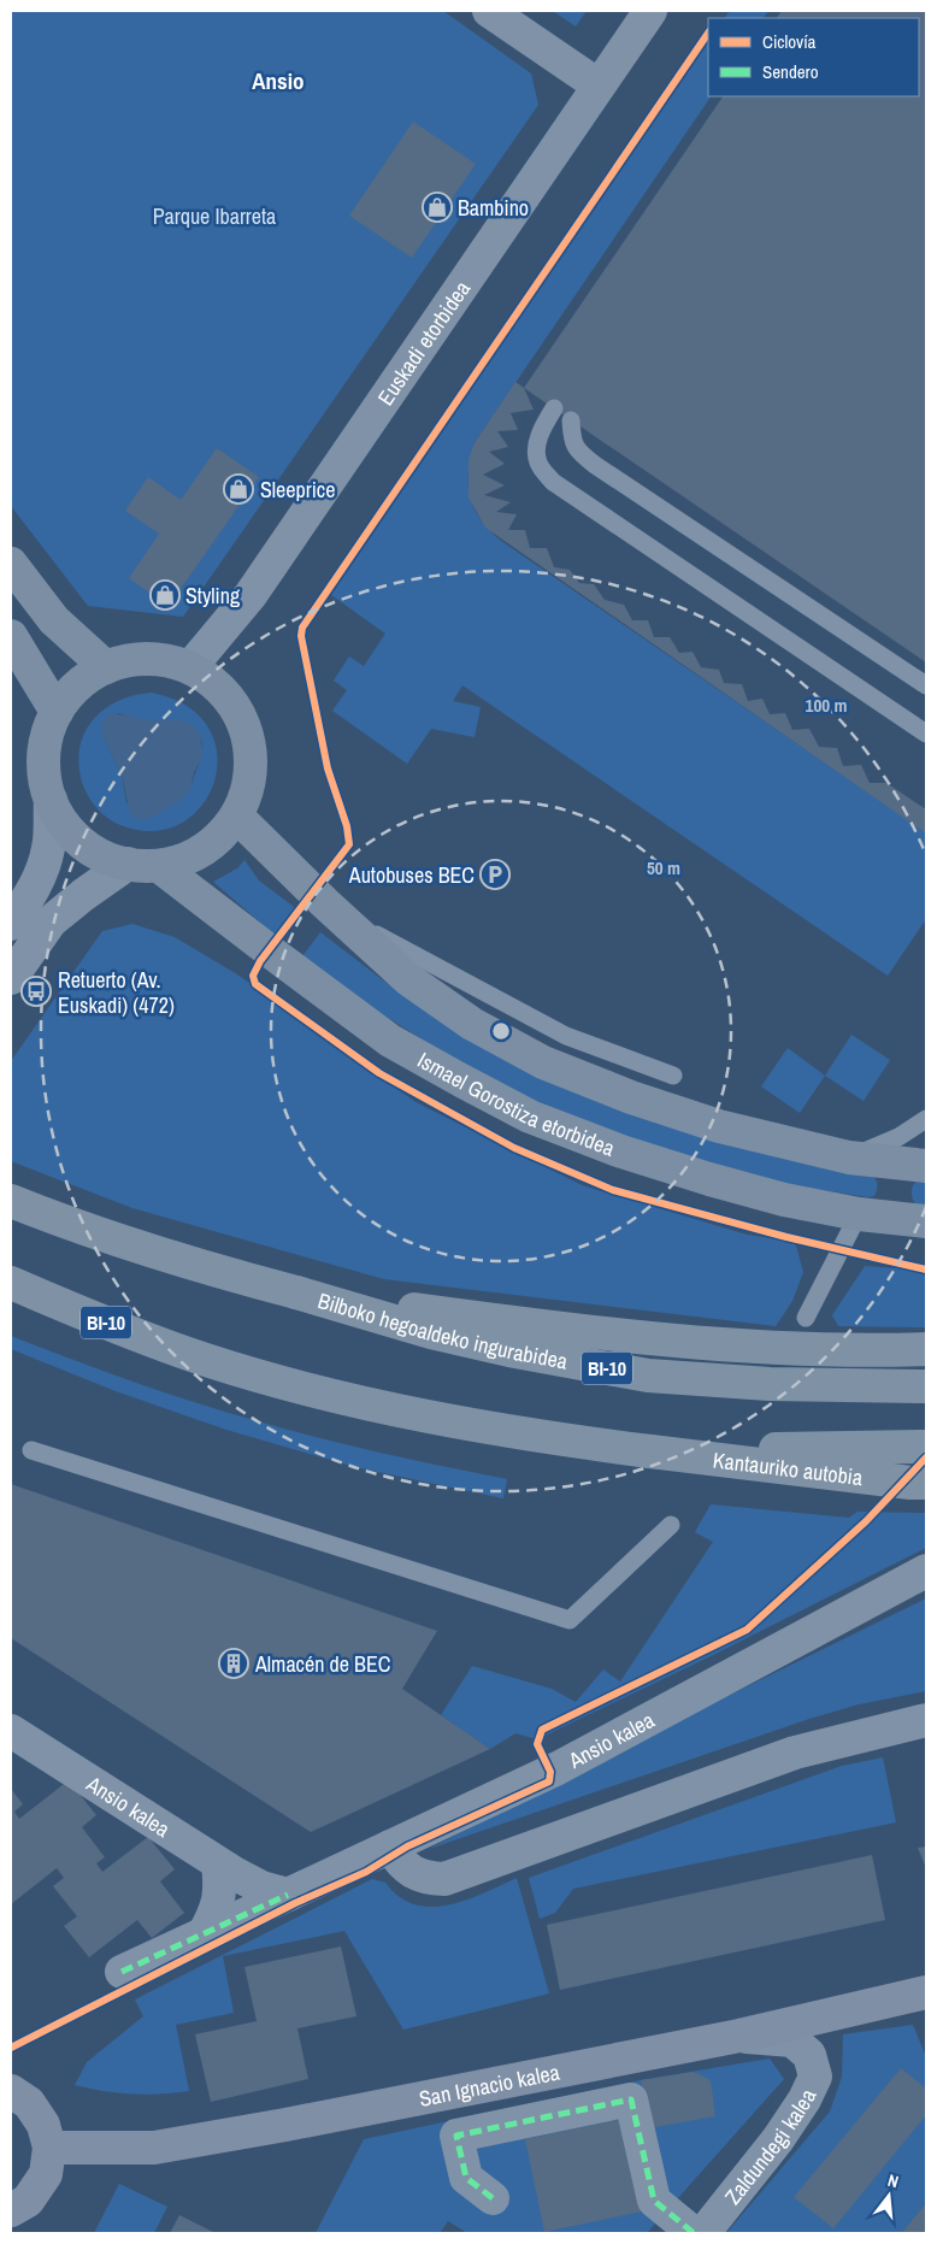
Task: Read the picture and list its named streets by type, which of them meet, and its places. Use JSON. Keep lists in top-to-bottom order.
{
  "streets": {
    "highway": ["BI-10", "Bilboko hegoaldeko ingurabidea", "Kantauriko autobia"],
    "main road": ["Ismael Gorostiza etorbidea", "San Ignacio kalea"],
    "street": ["Euskadi etorbidea", "Ansio kalea", "Zaldundegi kalea"]
  },
  "crossings": [
    ["Euskadi etorbidea", "Ismael Gorostiza etorbidea"],
    ["BI-10", "Kantauriko autobia"],
    ["San Ignacio kalea", "Zaldundegi kalea"]
  ],
  "districts": ["Ansio"],
  "parks": ["Parque Ibarreta"],
  "places": {
    "shop": ["Bambino", "Sleeprice", "Styling"],
    "parking": ["Autobuses BEC"],
    "bus stop": ["Retuerto (Av. Euskadi) (472)"],
    "building": ["Almacén de BEC"]
  },
  "legend": ["Ciclovía", "Sendero"],
  "north": "top",
  "rings": ["100 m", "50 m"]
}
